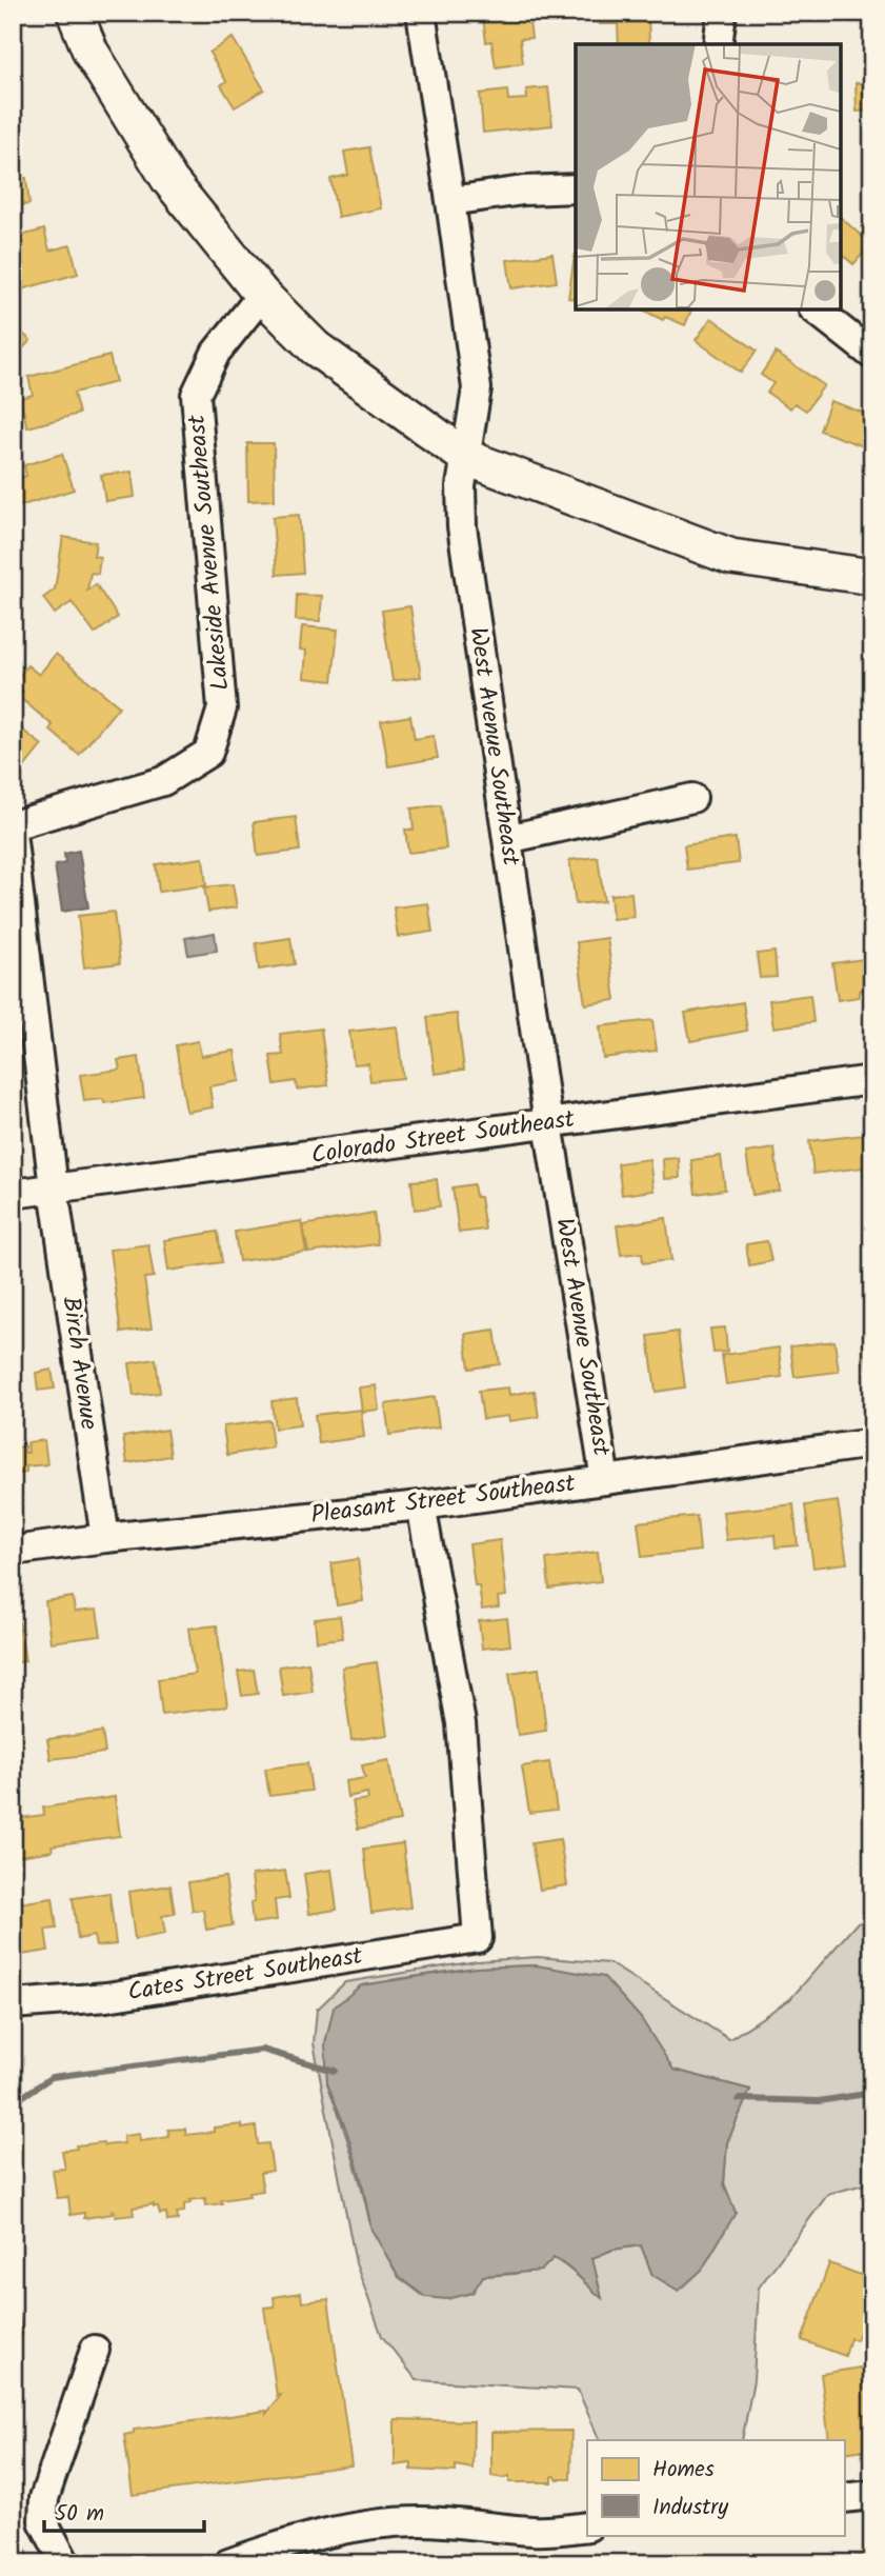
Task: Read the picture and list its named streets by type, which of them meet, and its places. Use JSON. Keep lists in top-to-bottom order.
{
  "streets": {
    "street": [
      "Lakeside Avenue Southeast",
      "West Avenue Southeast",
      "Colorado Street Southeast",
      "Birch Avenue",
      "Pleasant Street Southeast",
      "Cates Street Southeast"
    ]
  },
  "crossings": [
    ["West Avenue Southeast", "Colorado Street Southeast"],
    ["West Avenue Southeast", "Pleasant Street Southeast"],
    ["Colorado Street Southeast", "Birch Avenue"],
    ["Birch Avenue", "Pleasant Street Southeast"],
    ["Pleasant Street Southeast", "Cates Street Southeast"]
  ],
  "legend": ["Homes", "Industry"],
  "scale_bar": "50 m"
}
